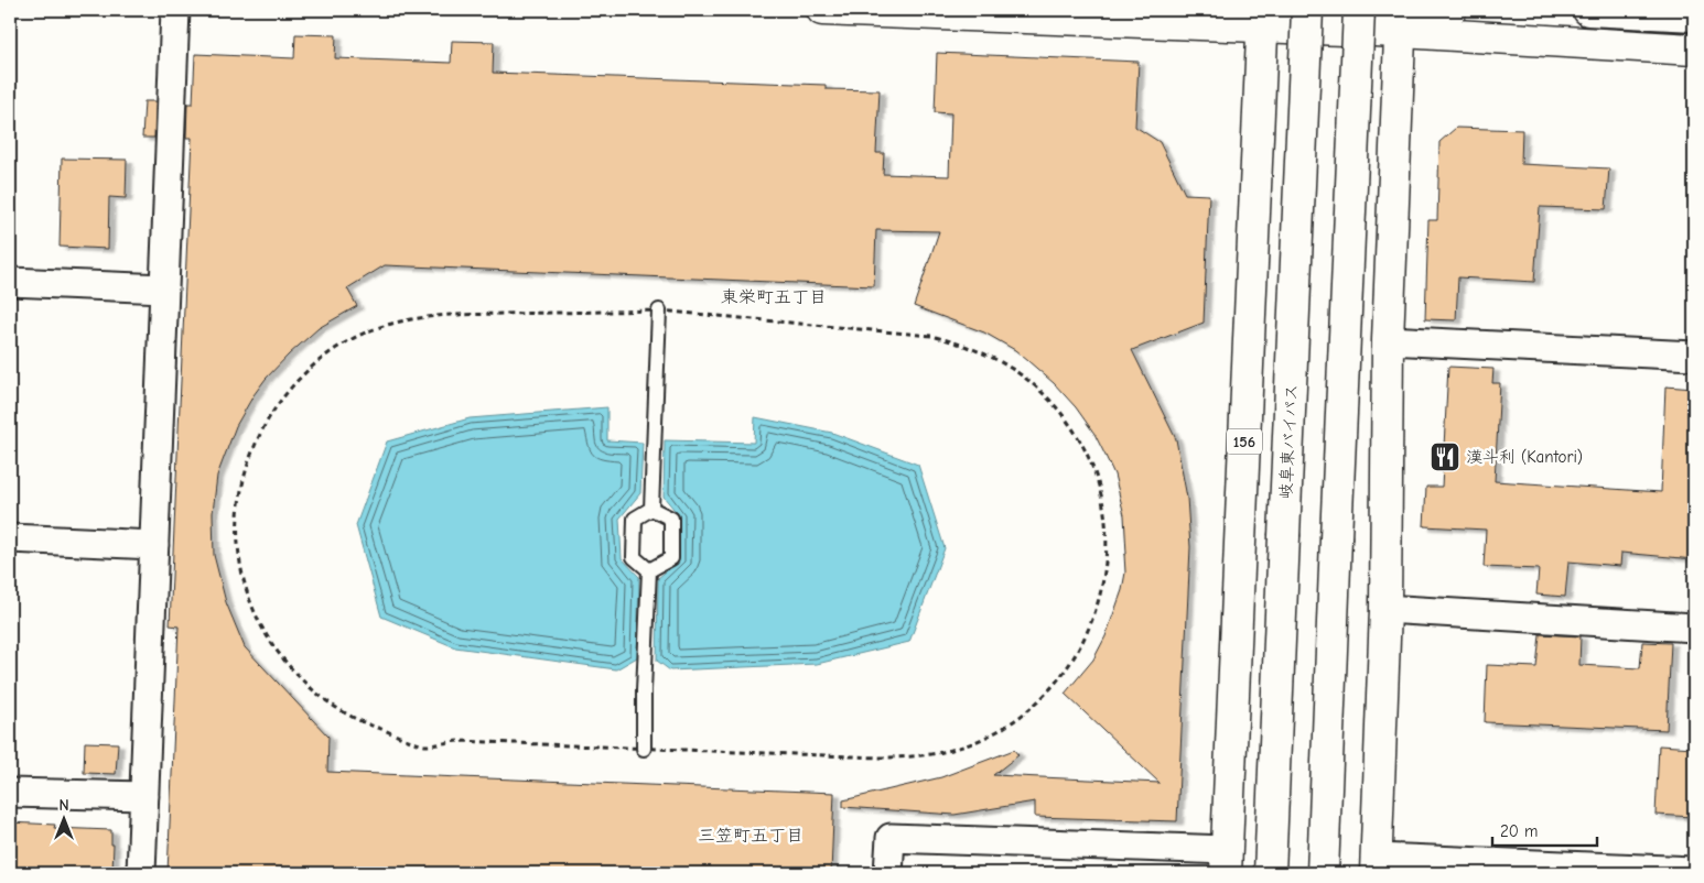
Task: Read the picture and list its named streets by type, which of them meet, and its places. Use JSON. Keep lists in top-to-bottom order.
{
  "streets": {
    "main road": ["156", "岐阜東バイパス"]
  },
  "districts": ["東栄町五丁目", "三笠町五丁目"],
  "places": {
    "restaurant": ["漢斗利 (Kantori)"]
  },
  "scale_bar": "20 m",
  "north": "top"
}
